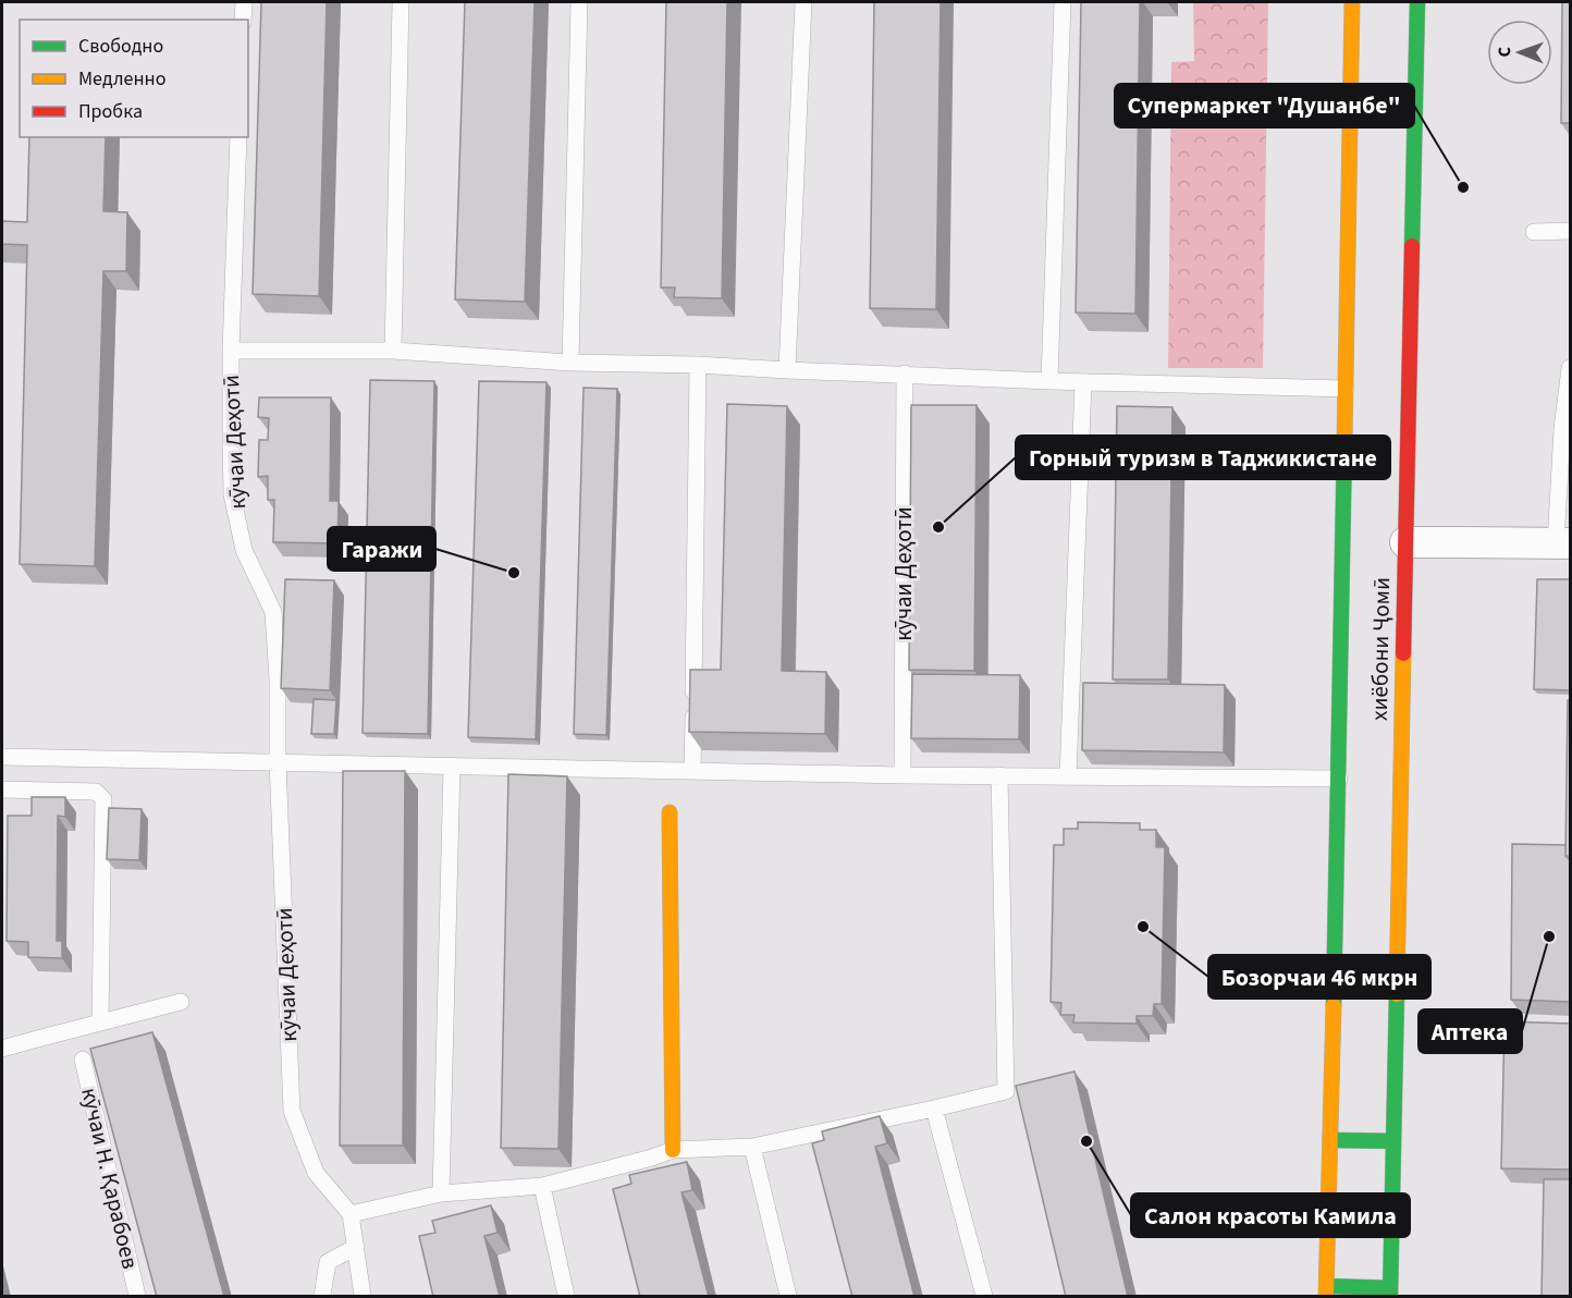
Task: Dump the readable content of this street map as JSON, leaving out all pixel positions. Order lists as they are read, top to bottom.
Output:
{
  "streets": {
    "main road": ["хиёбони Ҷомӣ"],
    "lane": ["кӯчаи Деҳотӣ", "кӯчаи Н. Қарабоев"]
  },
  "crossings": [
    ["кӯчаи Деҳотӣ", "хиёбони Ҷомӣ"]
  ],
  "places": [
    "Супермаркет \"Душанбе\"",
    "Горный туризм в Таджикистане",
    "Гаражи",
    "Бозорчаи 46 мкрн",
    "Аптека",
    "Салон красоты Камила"
  ],
  "legend": ["Свободно", "Медленно", "Пробка"],
  "north": "left"
}
